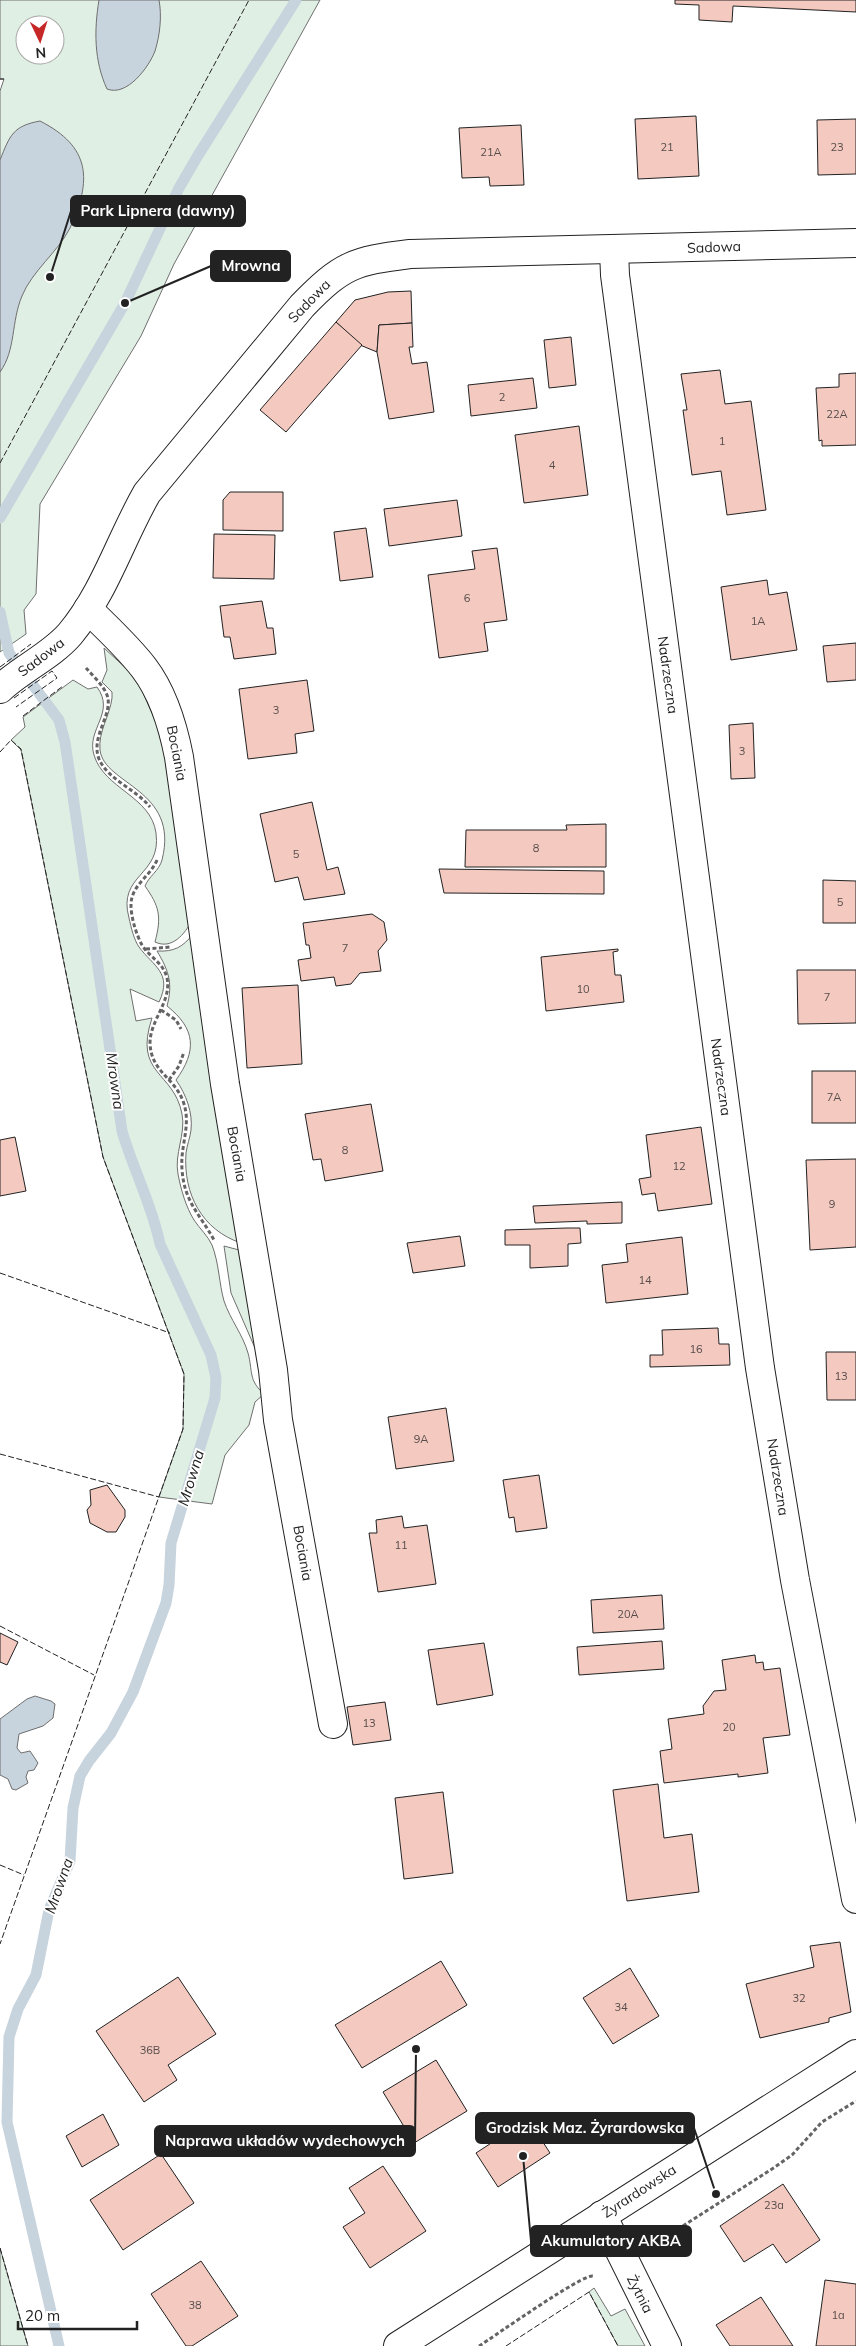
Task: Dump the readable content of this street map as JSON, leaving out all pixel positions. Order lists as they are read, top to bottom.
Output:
{
  "streets": {
    "street": [
      "Sadowa",
      "Nadrzeczna",
      "Bociania",
      "Żyrardowska",
      "Żytnia"
    ]
  },
  "crossings": [
    ["Sadowa", "Nadrzeczna"],
    ["Sadowa", "Bociania"],
    ["Żyrardowska", "Żytnia"]
  ],
  "water": ["Mrowna"],
  "places": [
    "Park Lipnera (dawny)",
    "Mrowna",
    "Naprawa układów wydechowych",
    "Akumulatory AKBA",
    "Grodzisk Maz. Żyrardowska"
  ],
  "house_numbers": [
    "21",
    "23",
    "21A",
    "2",
    "22A",
    "1",
    "4",
    "6",
    "1A",
    "3",
    "3",
    "8",
    "5",
    "5",
    "7",
    "10",
    "7",
    "7A",
    "8",
    "12",
    "9",
    "14",
    "16",
    "13",
    "9A",
    "11",
    "20A",
    "13",
    "20",
    "32",
    "34",
    "36B",
    "23a",
    "38",
    "1a"
  ],
  "scale_bar": "20 m",
  "north": "bottom"
}
